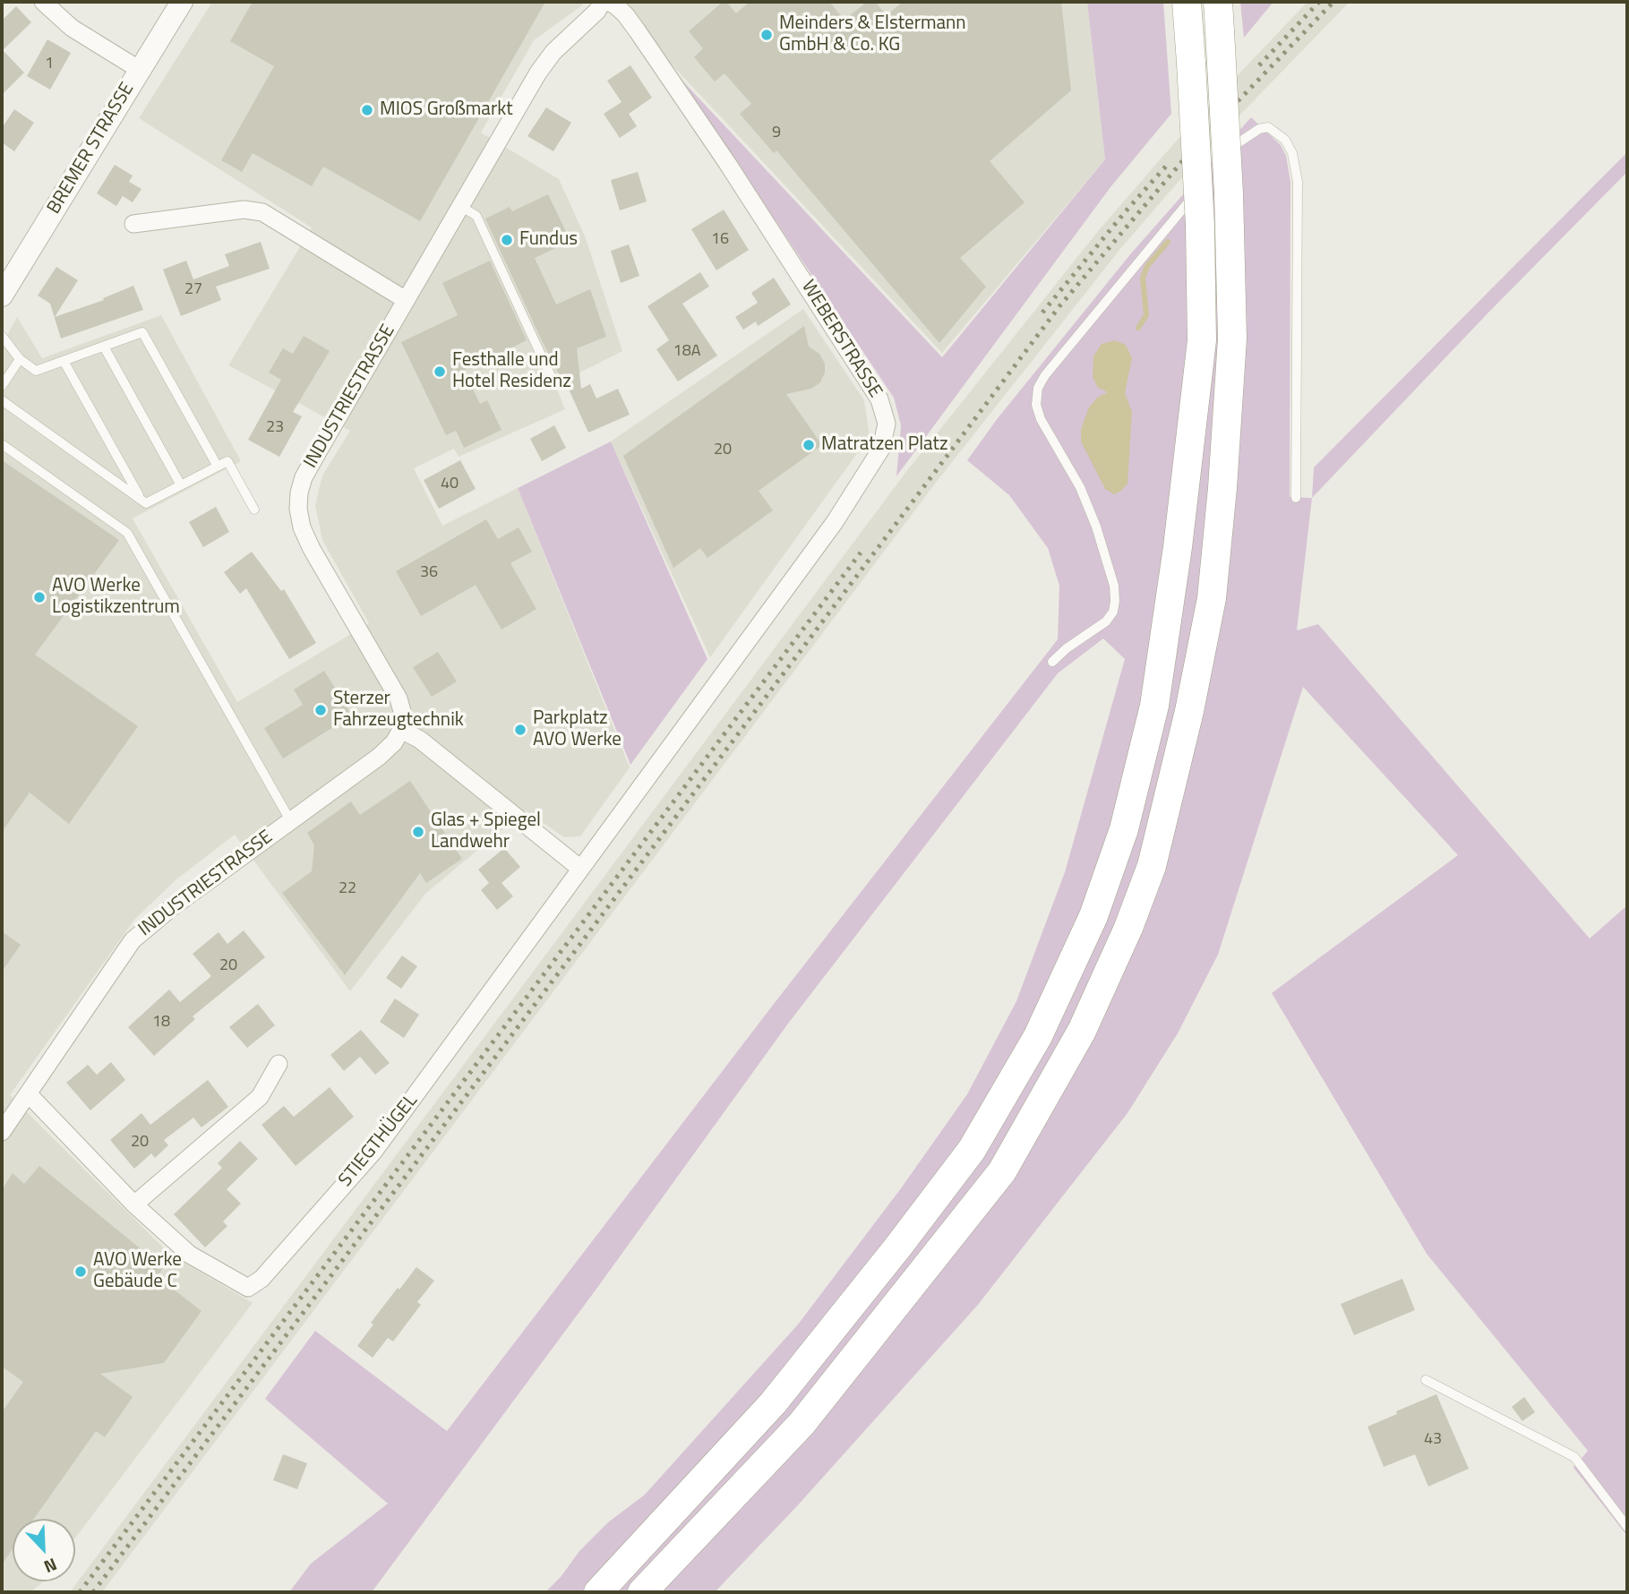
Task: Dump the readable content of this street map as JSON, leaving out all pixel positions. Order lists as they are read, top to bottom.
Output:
{
  "streets": {
    "street": [
      "BREMER STRASSE",
      "WEBERSTRASSE",
      "INDUSTRIESTRASSE",
      "STIEGTHÜGEL"
    ]
  },
  "crossings": [
    ["WEBERSTRASSE", "INDUSTRIESTRASSE"],
    ["WEBERSTRASSE", "STIEGTHÜGEL"],
    ["INDUSTRIESTRASSE", "STIEGTHÜGEL"]
  ],
  "places": [
    "Meinders & Elstermann GmbH & Co. KG",
    "MIOS Großmarkt",
    "Fundus",
    "Festhalle und Hotel Residenz",
    "Matratzen Platz",
    "AVO Werke Logistikzentrum",
    "Sterzer Fahrzeugtechnik",
    "Parkplatz AVO Werke",
    "Glas + Spiegel Landwehr",
    "AVO Werke Gebäude C"
  ],
  "house_numbers": [
    "1",
    "9",
    "16",
    "27",
    "18A",
    "23",
    "20",
    "40",
    "36",
    "22",
    "20",
    "18",
    "20",
    "43"
  ],
  "north": "bottom right"
}
